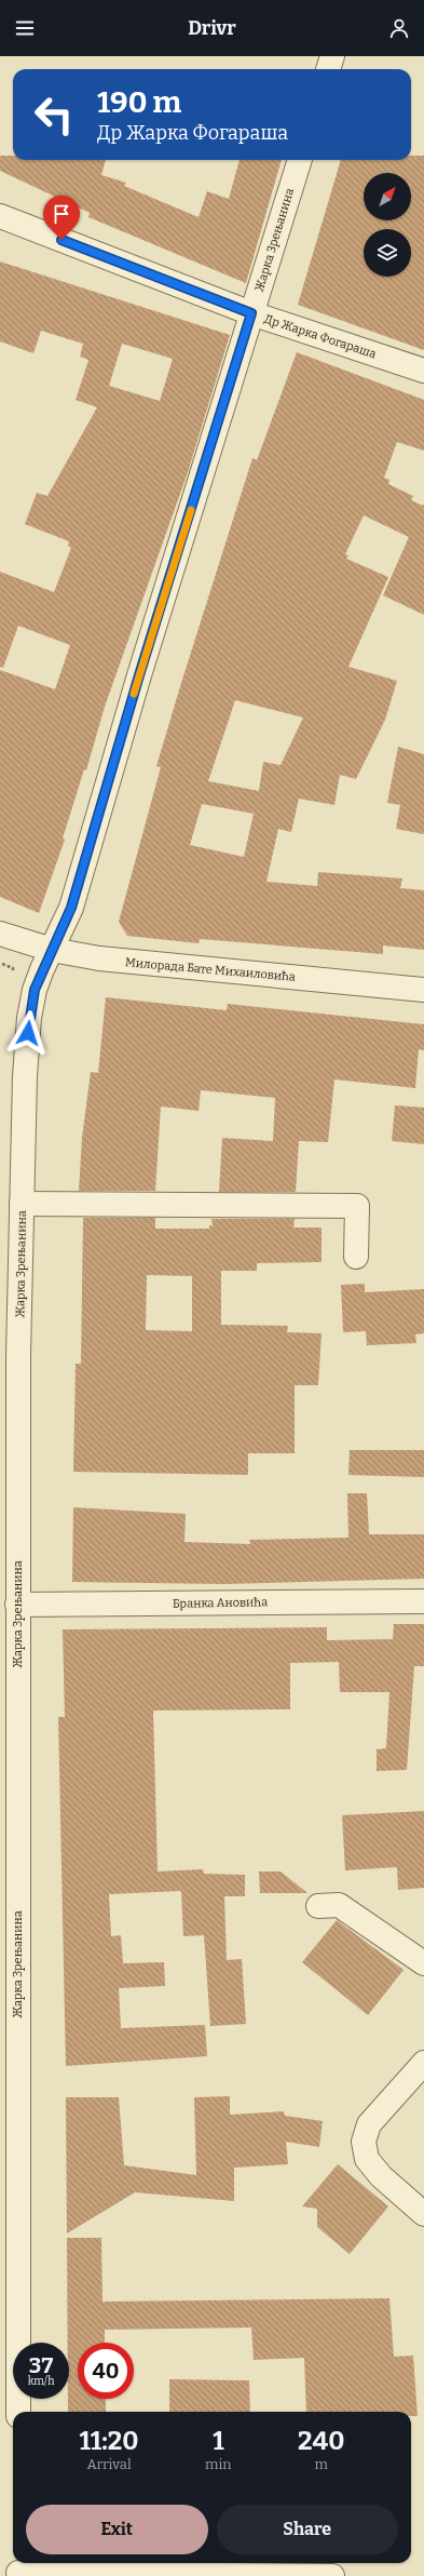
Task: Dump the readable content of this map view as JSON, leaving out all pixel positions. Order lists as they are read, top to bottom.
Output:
{
  "streets": {
    "street": [
      "Жарка Зрењанина",
      "Др Жарка Фогараша",
      "Милорада Бате Михаиловића",
      "Бранка Ановића"
    ]
  },
  "crossings": [
    ["Жарка Зрењанина", "Др Жарка Фогараша"],
    ["Жарка Зрењанина", "Милорада Бате Михаиловића"],
    ["Жарка Зрењанина", "Бранка Ановића"]
  ],
  "north": "top right",
  "page": {
    "header": "Drivr",
    "turn": ["190 m", "Др Жарка Фогараша"],
    "speed": "37 km/h",
    "limit": "40",
    "eta": [
      "11:20",
      "Arrival",
      "1",
      "min",
      "240",
      "m"
    ],
    "buttons": ["Exit", "Share"]
  }
}
